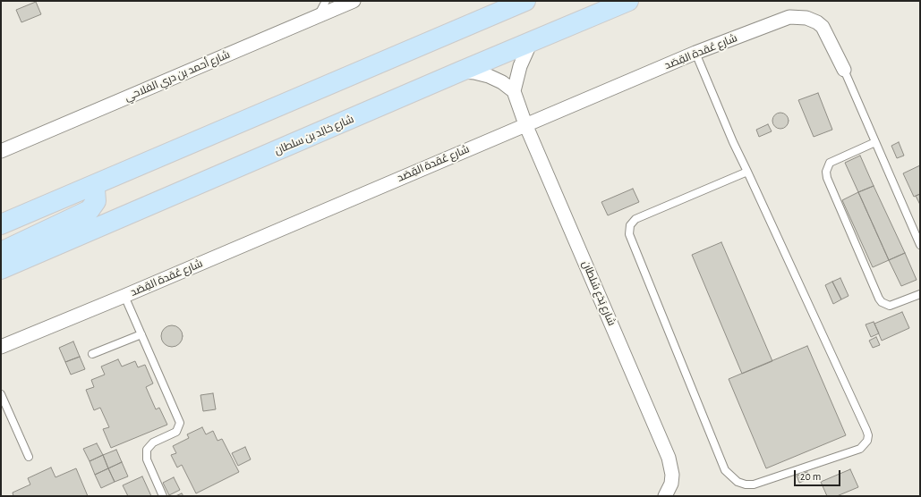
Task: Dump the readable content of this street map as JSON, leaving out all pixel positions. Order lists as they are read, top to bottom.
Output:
{
  "streets": {
    "main road": ["شارع خالِد بن سلطان"],
    "street": ["شارع عُقدة القِصَد", "شارع أحمد بن دري الفلاحي", "شارع بَدَع سُلطان"]
  },
  "crossings": [
    ["شارع عُقدة القِصَد", "شارع بَدَع سُلطان"]
  ],
  "scale_bar": "20 m"
}
